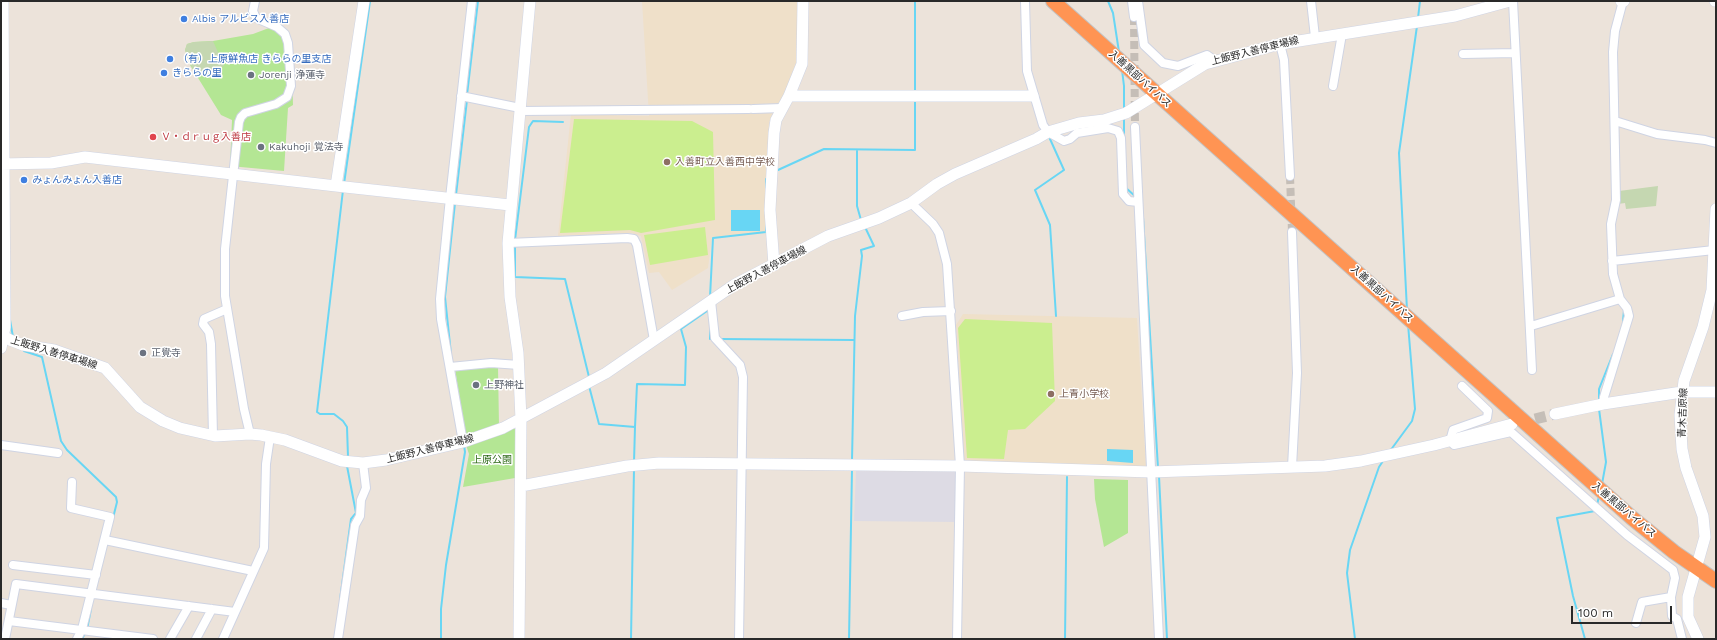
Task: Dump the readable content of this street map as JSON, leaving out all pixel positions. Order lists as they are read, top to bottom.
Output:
{
  "streets": {
    "highway": ["入善黒部バイパス"],
    "street": ["上飯野入善停車場線", "青木吉原線"]
  },
  "crossings": [
    ["上飯野入善停車場線", "入善黒部バイパス"],
    ["入善黒部バイパス", "青木吉原線"]
  ],
  "parks": ["上原公園"],
  "places": [
    "Albis アルビス入善店",
    "（有）上原鮮魚店 きららの里支店",
    "きららの里",
    "Jorenji 浄蓮寺",
    "Ｖ・ｄｒｕｇ入善店",
    "Kakuhoji 覚法寺",
    "入善町立入善西中学校",
    "みょんみょん入善店",
    "正覺寺",
    "上野神社",
    "上青小学校"
  ],
  "scale_bar": "100 m"
}
